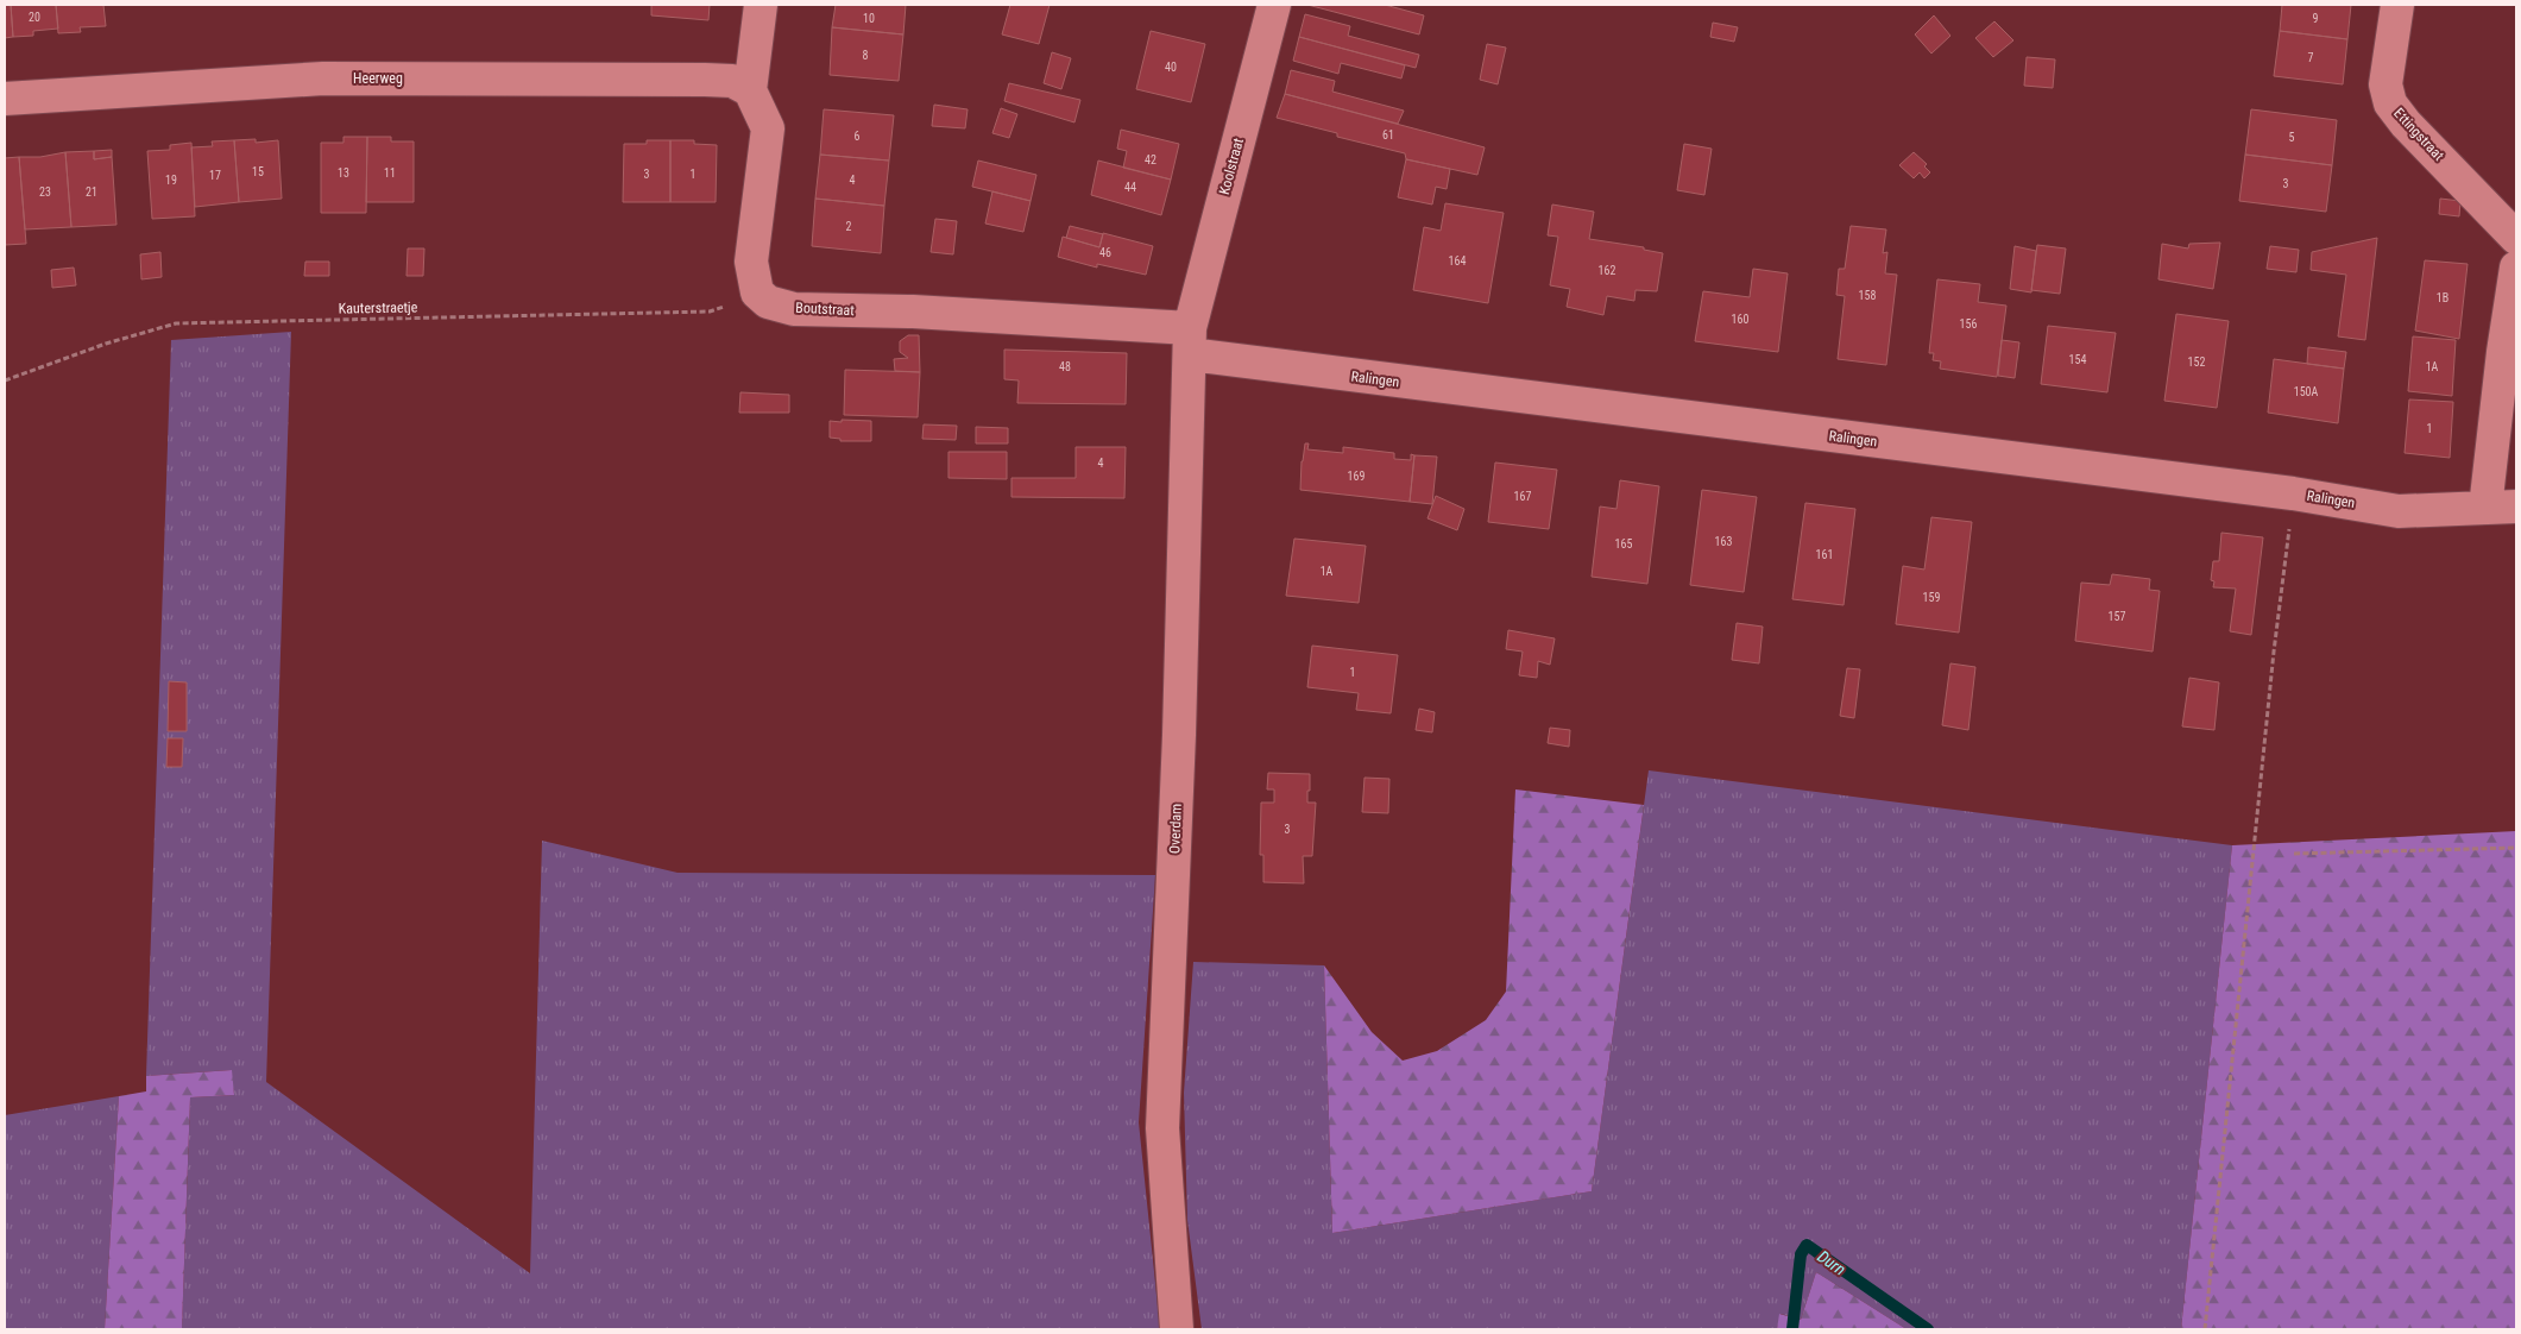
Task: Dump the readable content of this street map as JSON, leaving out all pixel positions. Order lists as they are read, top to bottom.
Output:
{
  "streets": {
    "street": [
      "Heerweg",
      "Ettingstraat",
      "Koolstraat",
      "Boutstraat",
      "Ralingen",
      "Overdam"
    ],
    "path": ["Kauterstraetje"]
  },
  "crossings": [
    ["Koolstraat", "Boutstraat"],
    ["Koolstraat", "Ralingen"],
    ["Koolstraat", "Overdam"],
    ["Kauterstraetje", "Boutstraat"],
    ["Boutstraat", "Ralingen"],
    ["Boutstraat", "Overdam"],
    ["Ralingen", "Overdam"]
  ],
  "water": ["Durn"],
  "house_numbers": [
    "20",
    "10",
    "9",
    "8",
    "7",
    "40",
    "61",
    "6",
    "5",
    "42",
    "15",
    "13",
    "11",
    "3",
    "1",
    "17",
    "19",
    "4",
    "3",
    "44",
    "23",
    "21",
    "2",
    "46",
    "164",
    "162",
    "158",
    "1B",
    "160",
    "156",
    "154",
    "152",
    "48",
    "1A",
    "150A",
    "1",
    "4",
    "169",
    "167",
    "163",
    "165",
    "161",
    "1A",
    "159",
    "157",
    "1",
    "3"
  ]
}
